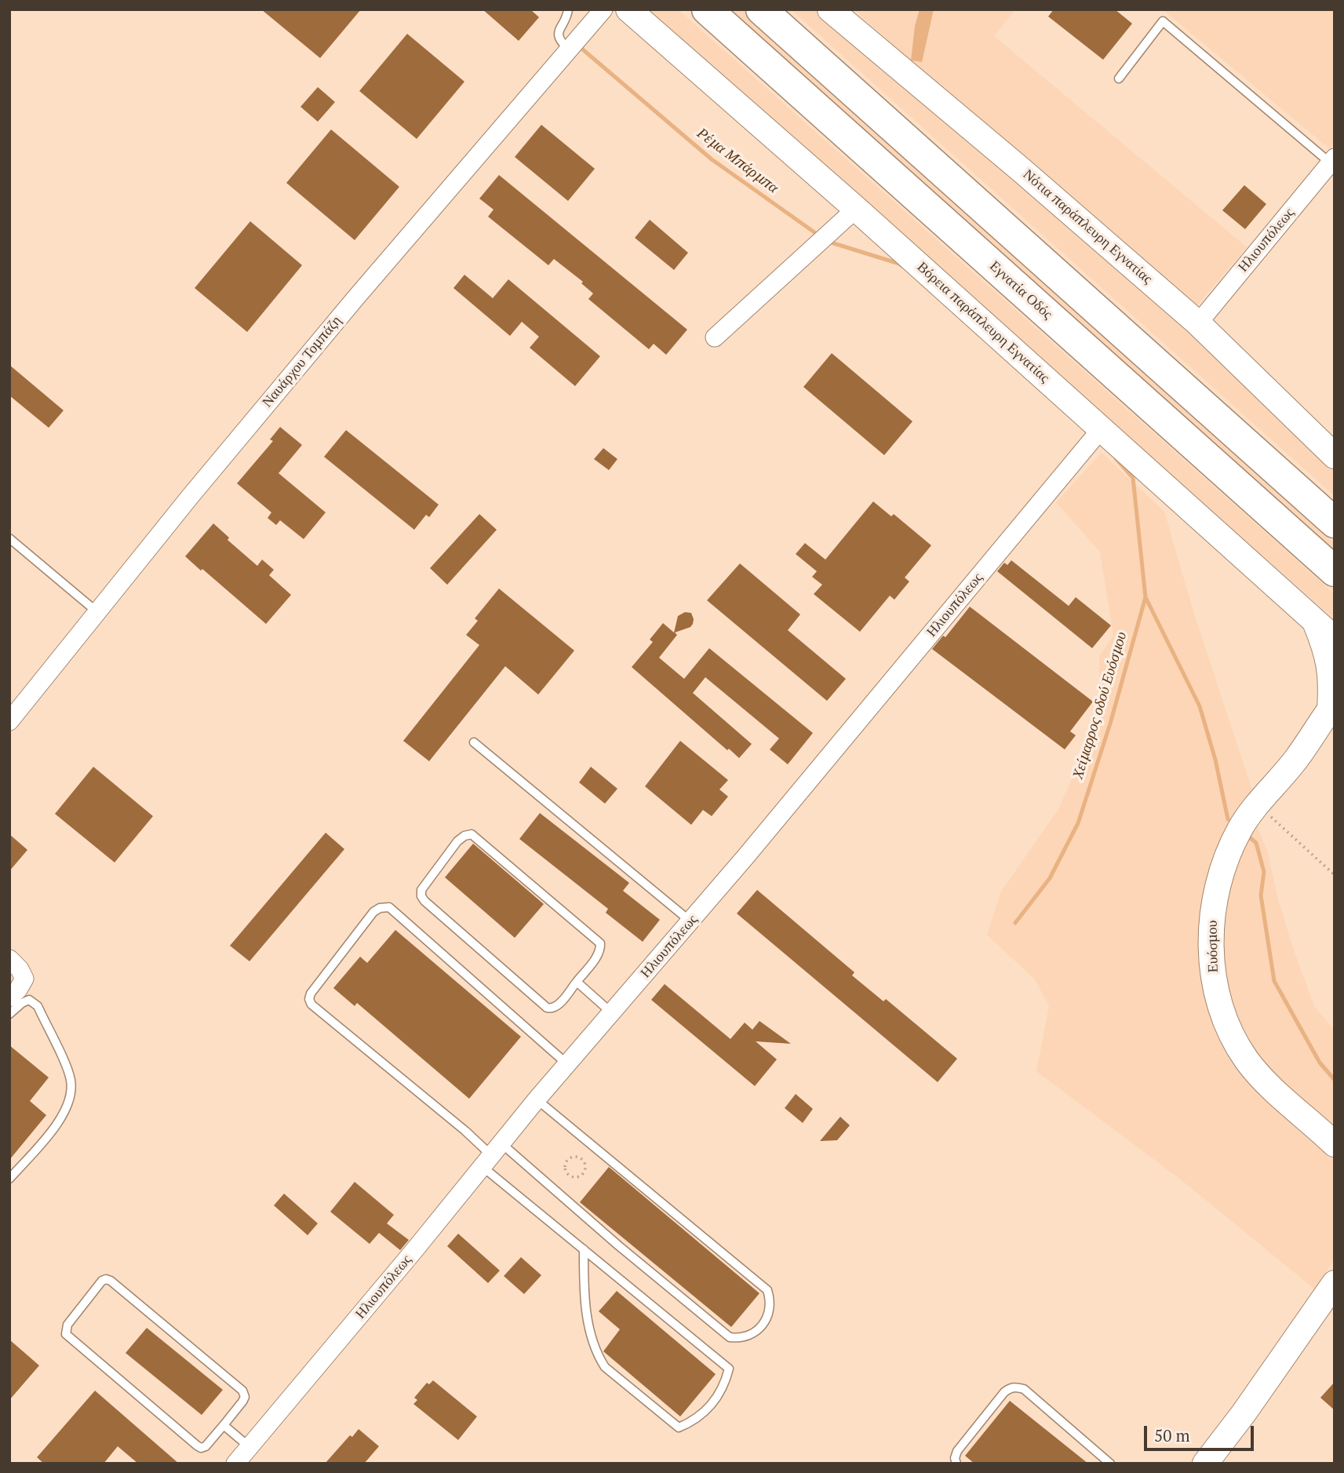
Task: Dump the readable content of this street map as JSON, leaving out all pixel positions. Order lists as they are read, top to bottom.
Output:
{
  "streets": {
    "highway": ["Εγνατία Οδός"],
    "street": [
      "Νότια παράπλευρη Εγνατίας",
      "Ηλιουπόλεως",
      "Βόρεια παράπλευρη Εγνατίας",
      "Ναυάρχου Τομπάζη",
      "Ευόσμου"
    ]
  },
  "crossings": [
    ["Νότια παράπλευρη Εγνατίας", "Ηλιουπόλεως"],
    ["Ηλιουπόλεως", "Βόρεια παράπλευρη Εγνατίας"]
  ],
  "water": ["Ρέμα Μπάρμπα", "Χείμαρρος οδού Ευόσμου"],
  "scale_bar": "50 m"
}
